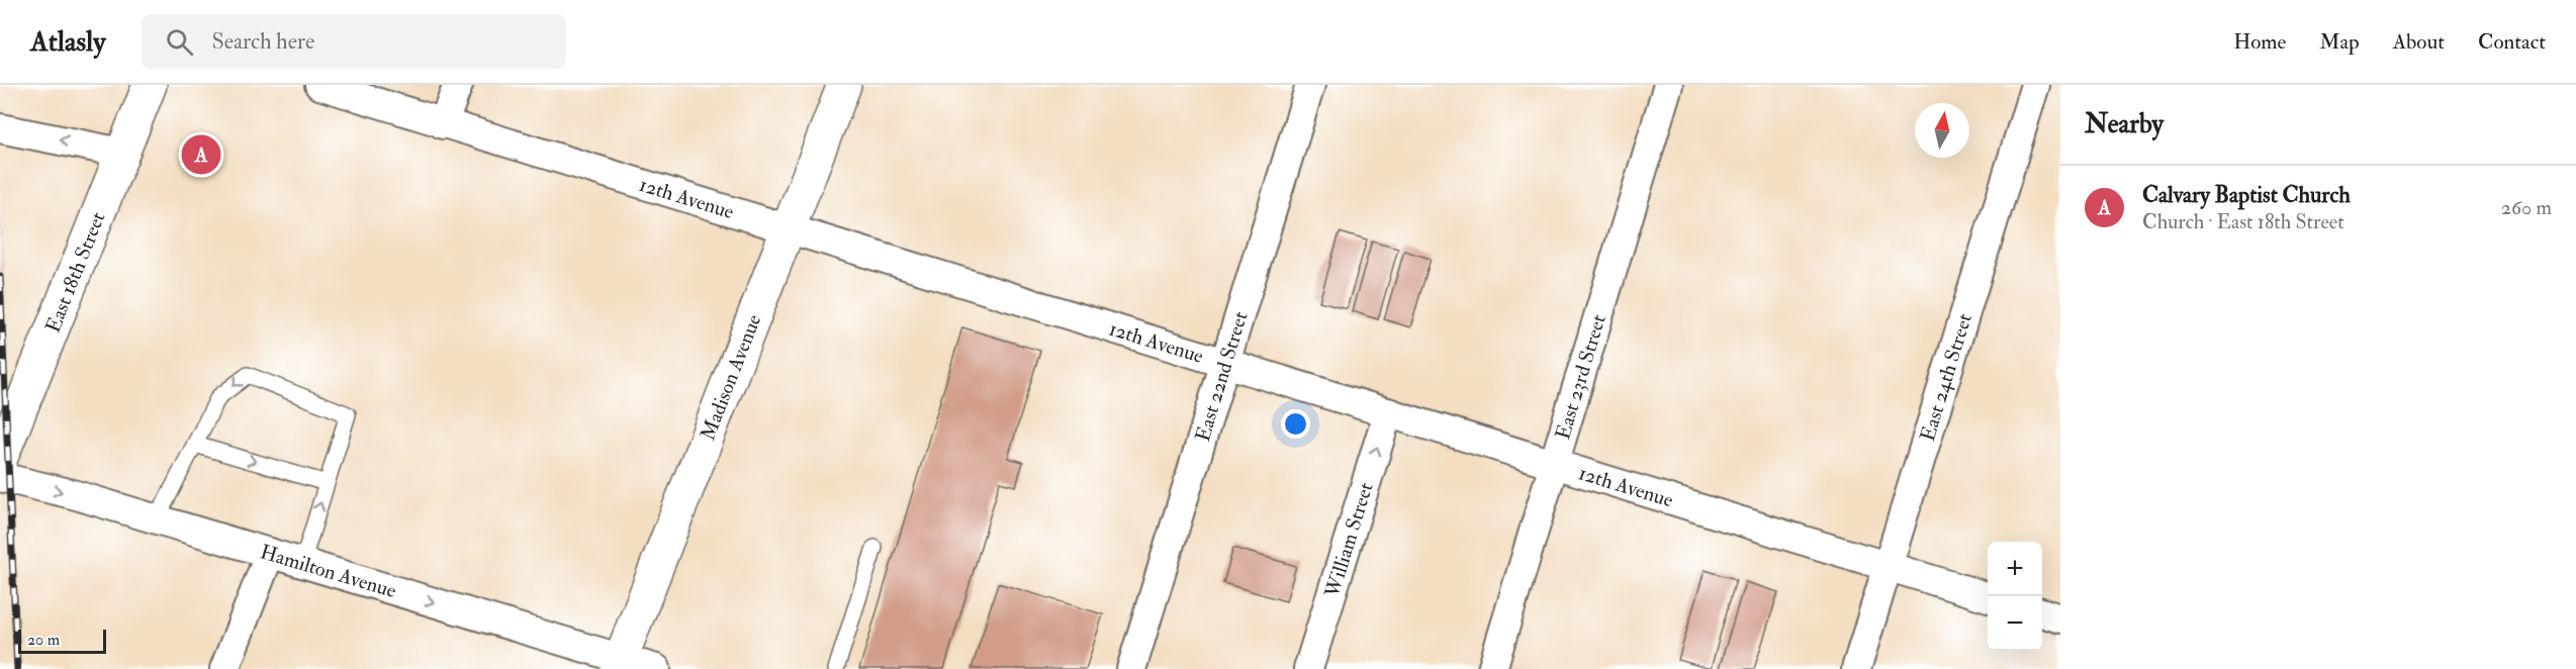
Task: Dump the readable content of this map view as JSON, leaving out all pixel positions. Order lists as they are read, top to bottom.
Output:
{
  "streets": {
    "main road": ["East 18th Street", "Madison Avenue"],
    "street": [
      "12th Avenue",
      "East 22nd Street",
      "East 23rd Street",
      "East 24th Street",
      "William Street",
      "Hamilton Avenue"
    ]
  },
  "crossings": [
    ["12th Avenue", "Madison Avenue"],
    ["12th Avenue", "East 22nd Street"],
    ["12th Avenue", "East 23rd Street"],
    ["12th Avenue", "East 24th Street"],
    ["12th Avenue", "William Street"],
    ["Madison Avenue", "Hamilton Avenue"]
  ],
  "one_way": ["William Street", "Hamilton Avenue"],
  "scale_bar": "20 m",
  "north": "top",
  "page": {
    "header": "Atlasly",
    "search": "Search here",
    "nav": [
      "Home",
      "Map",
      "About",
      "Contact"
    ],
    "heading": "Nearby",
    "pins": "A",
    "list": [
      {
        "mark": "A",
        "name": "Calvary Baptist Church",
        "note": "Church · East 18th Street",
        "value": "260 m"
      }
    ],
    "map_buttons": ["+", "−"],
    "scale": "20 m"
  }
}
